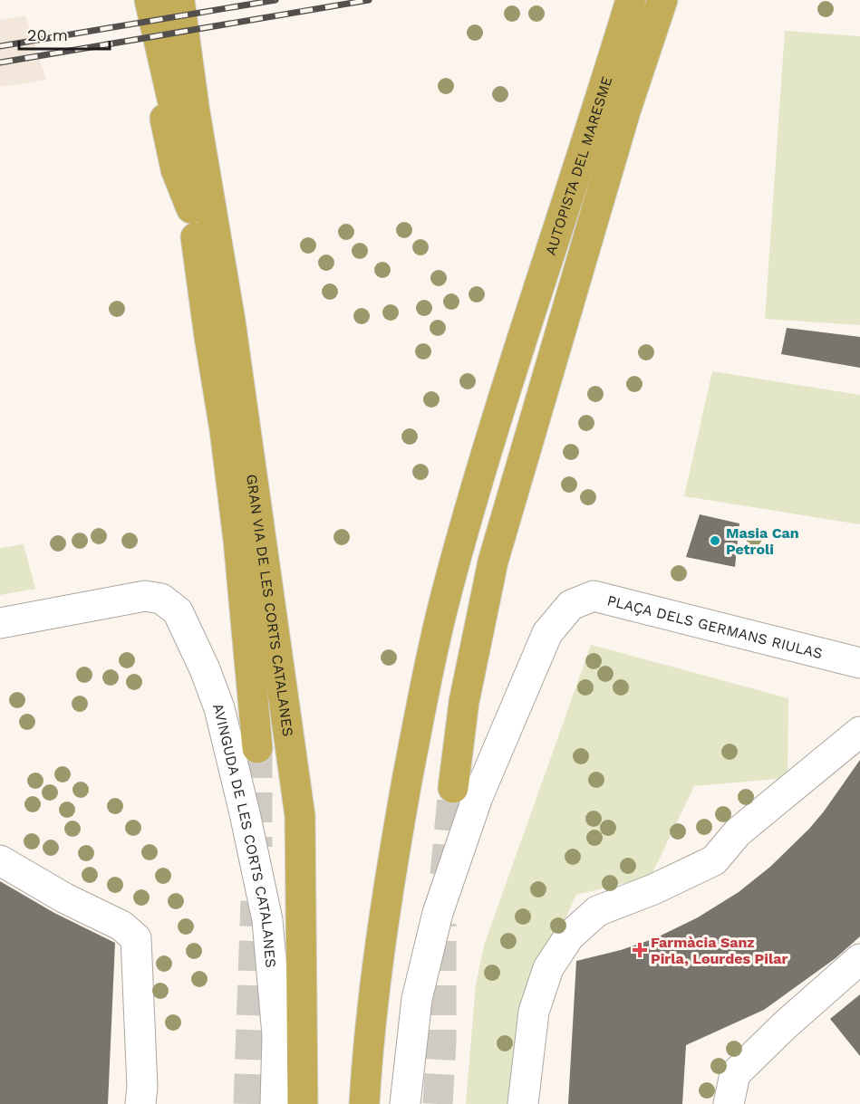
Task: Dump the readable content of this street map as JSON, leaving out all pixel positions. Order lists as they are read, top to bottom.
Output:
{
  "streets": {
    "highway": ["AUTOPISTA DEL MARESME", "GRAN VIA DE LES CORTS CATALANES"],
    "street": ["PLAÇA DELS GERMANS RIULAS", "AVINGUDA DE LES CORTS CATALANES"]
  },
  "places": {
    "other": ["Masia Can Petroli"],
    "health": ["Farmàcia Sanz Pirla, Lourdes Pilar"]
  },
  "scale_bar": "20 m"
}
